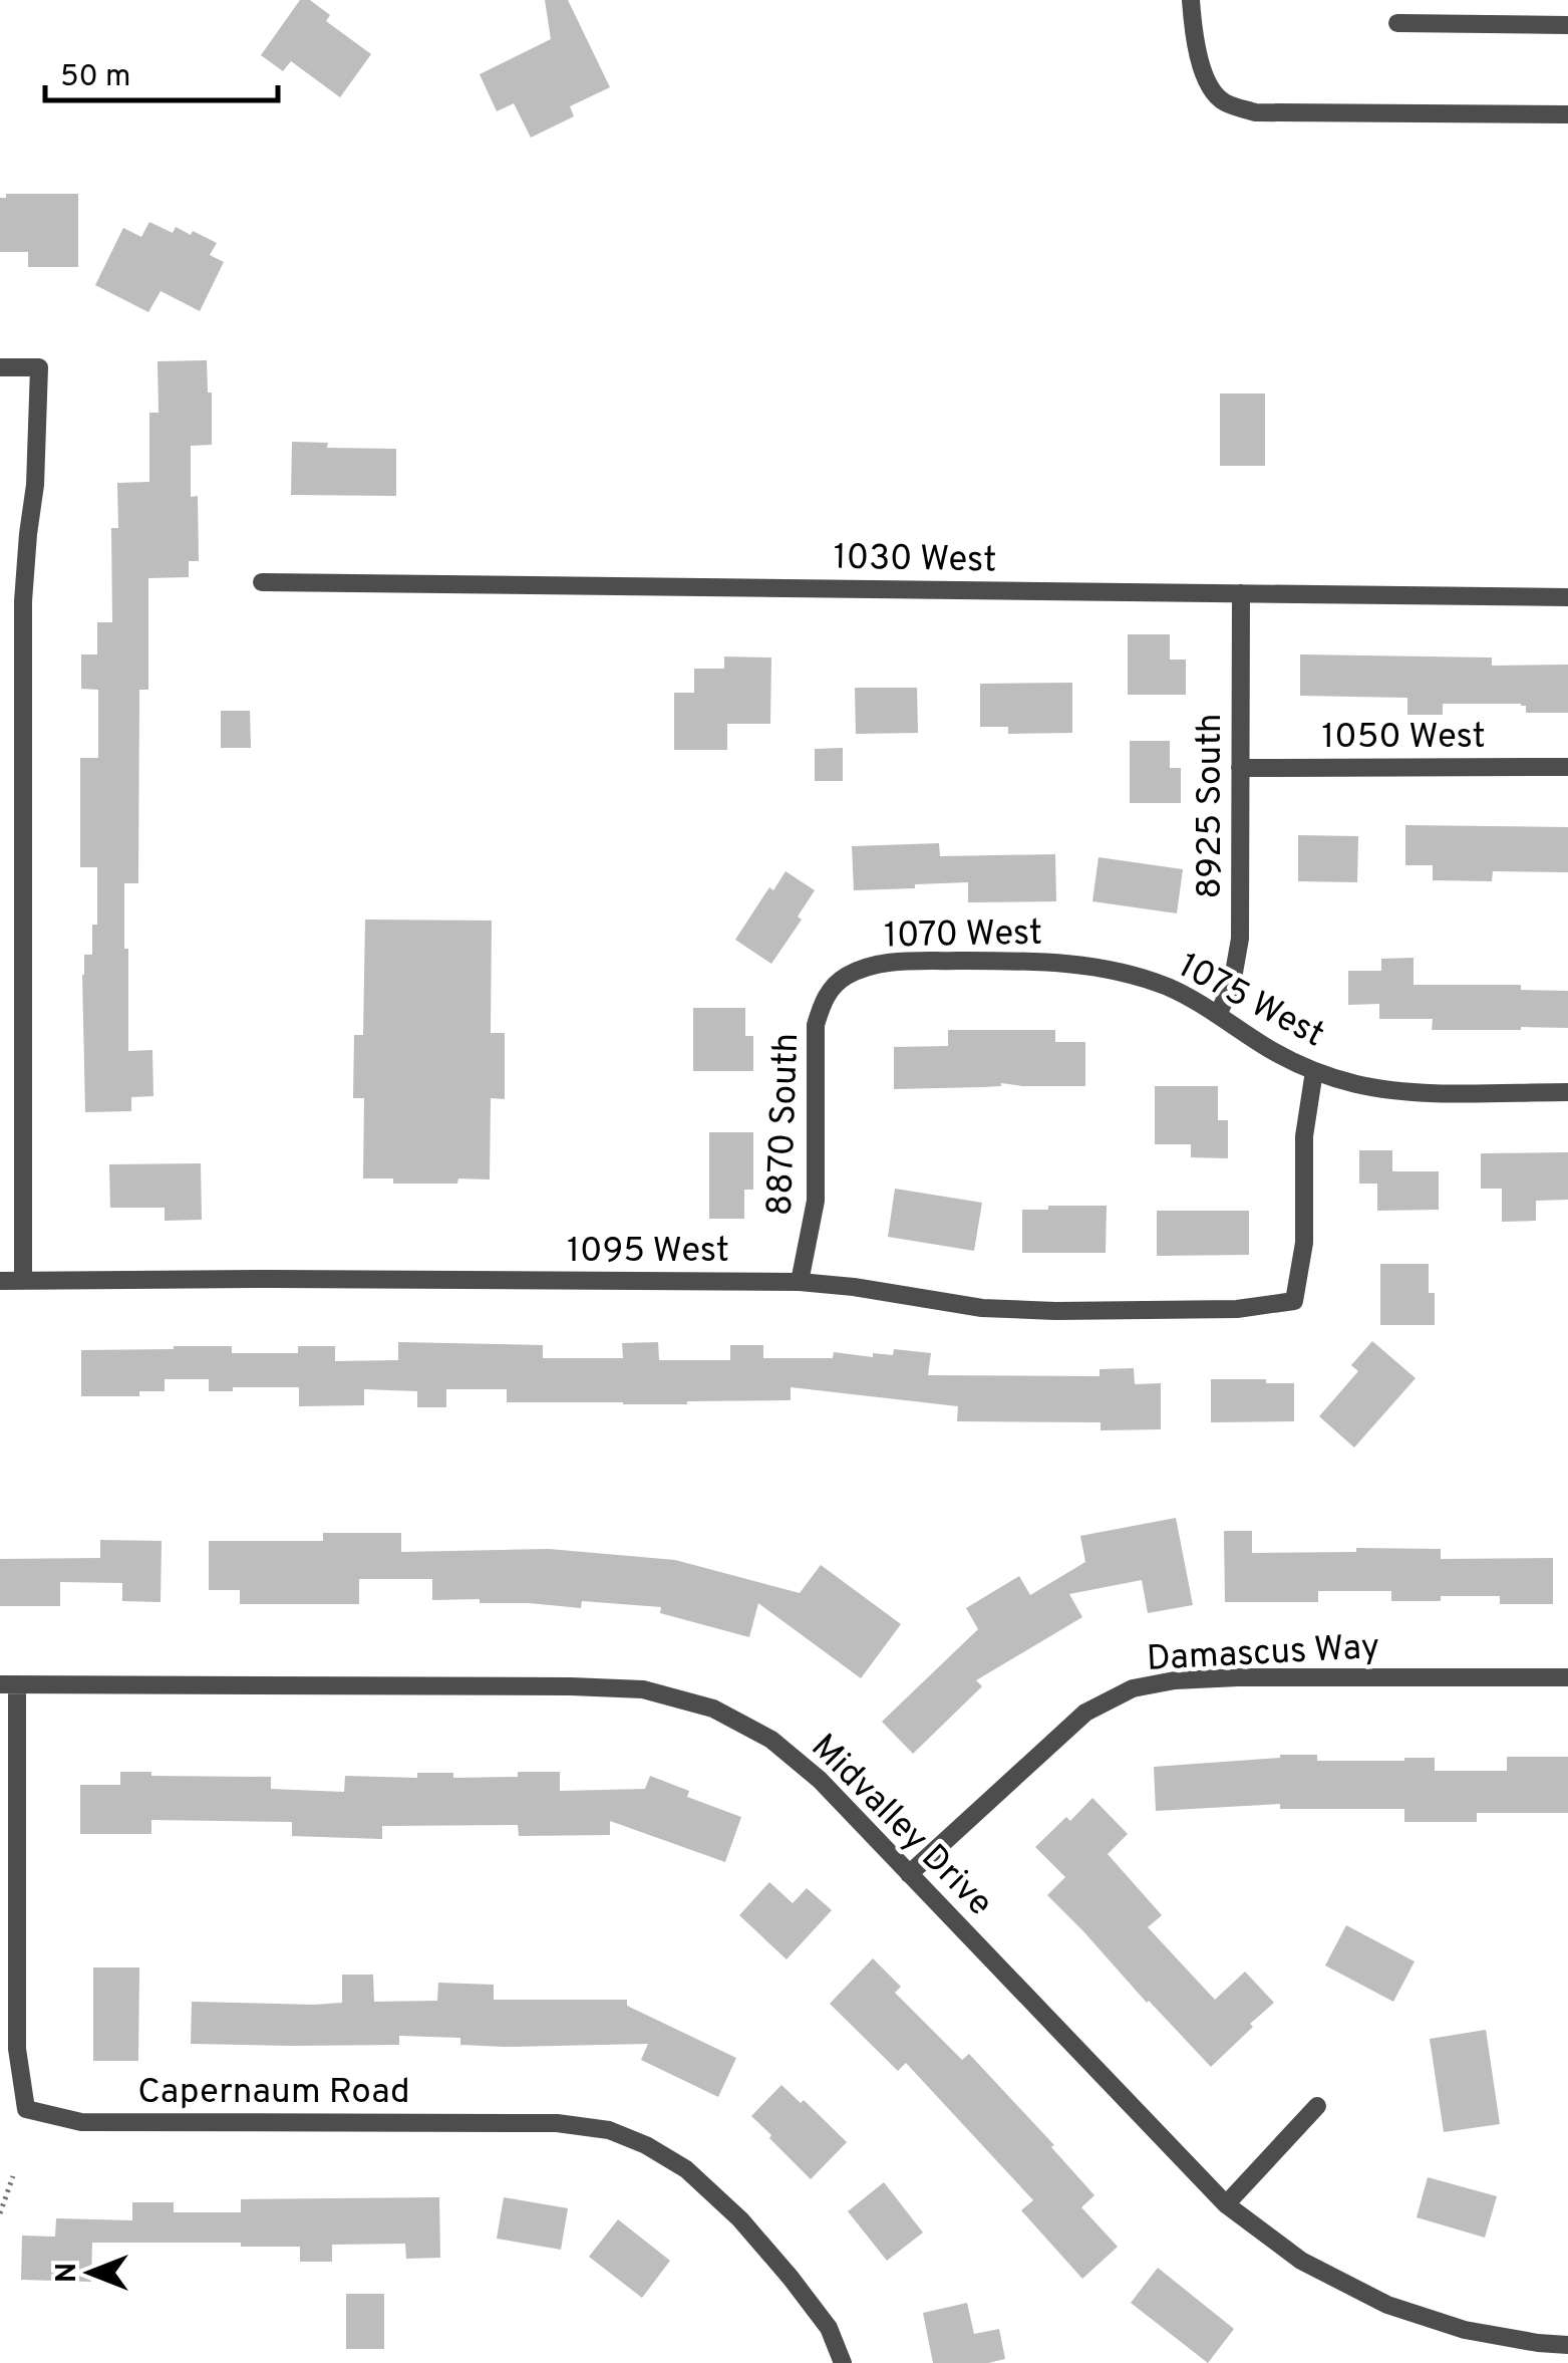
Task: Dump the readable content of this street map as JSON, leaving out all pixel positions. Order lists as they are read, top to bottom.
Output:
{
  "streets": {
    "street": [
      "1030 West",
      "1050 West",
      "8925 South",
      "1070 West",
      "1075 West",
      "8870 South",
      "1095 West",
      "Damascus Way",
      "Midvalley Drive",
      "Capernaum Road"
    ]
  },
  "crossings": [
    ["1030 West", "8925 South"],
    ["1050 West", "8925 South"],
    ["8925 South", "1075 West"],
    ["1070 West", "1075 West"],
    ["1070 West", "8870 South"],
    ["1075 West", "1095 West"],
    ["8870 South", "1095 West"],
    ["Damascus Way", "Midvalley Drive"],
    ["Midvalley Drive", "Capernaum Road"]
  ],
  "scale_bar": "50 m",
  "north": "left"
}
